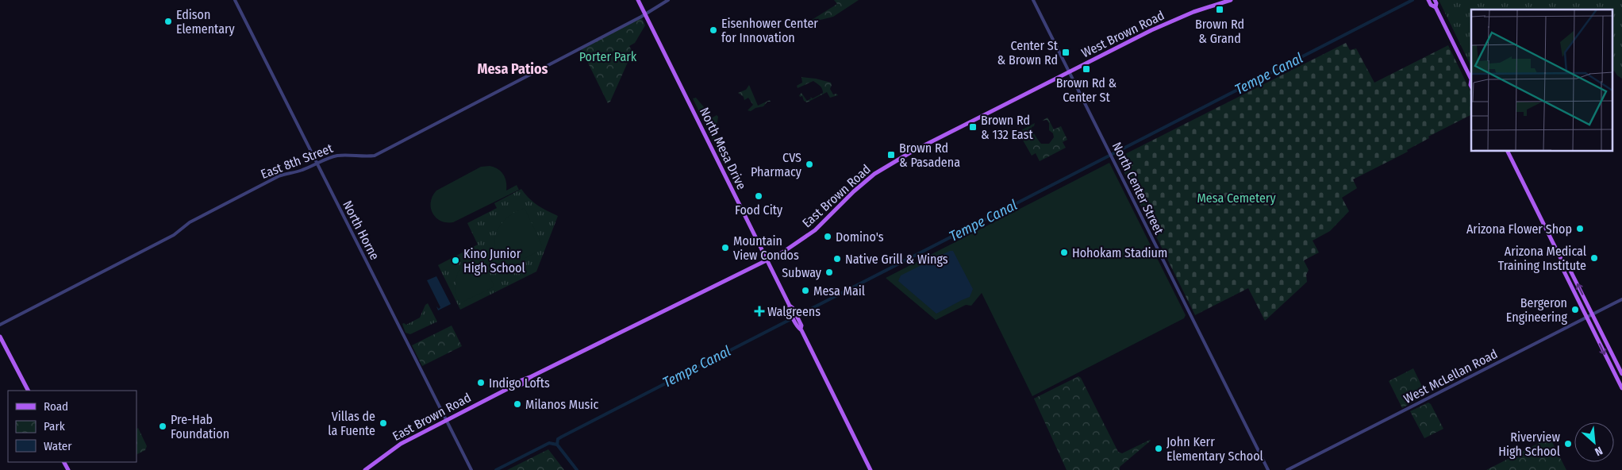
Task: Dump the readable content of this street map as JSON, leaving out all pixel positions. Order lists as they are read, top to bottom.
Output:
{
  "streets": {
    "main road": ["West Brown Road", "North Mesa Drive", "East Brown Road"],
    "street": [
      "East 8th Street",
      "North Center Street",
      "North Horne",
      "West McLellan Road"
    ]
  },
  "crossings": [
    ["West Brown Road", "North Center Street"],
    ["West Brown Road", "East Brown Road"],
    ["North Mesa Drive", "East 8th Street"],
    ["North Mesa Drive", "East Brown Road"],
    ["East 8th Street", "North Horne"],
    ["North Center Street", "East Brown Road"],
    ["East Brown Road", "North Horne"]
  ],
  "districts": ["Mesa Patios"],
  "water": ["Tempe Canal"],
  "parks": ["Porter Park", "Mesa Cemetery"],
  "places": {
    "transit": [
      "Brown Rd & Grand",
      "Center St & Brown Rd",
      "Brown Rd & Center St",
      "Brown Rd & 132 East",
      "Brown Rd & Pasadena"
    ],
    "other": [
      "Edison Elementary",
      "Eisenhower Center for Innovation",
      "CVS Pharmacy",
      "Food City",
      "Arizona Flower Shop",
      "Domino's",
      "Mountain View Condos",
      "Hohokam Stadium",
      "Arizona Medical Training Institute",
      "Native Grill & Wings",
      "Kino Junior High School",
      "Subway",
      "Mesa Mail",
      "Bergeron Engineering",
      "Indigo Lofts",
      "Milanos Music",
      "Villas de la Fuente",
      "Pre-Hab Foundation",
      "Riverview High School",
      "John Kerr Elementary School"
    ],
    "health": ["Walgreens"]
  },
  "legend": ["Road", "Park", "Water"],
  "north": "bottom right"
}
